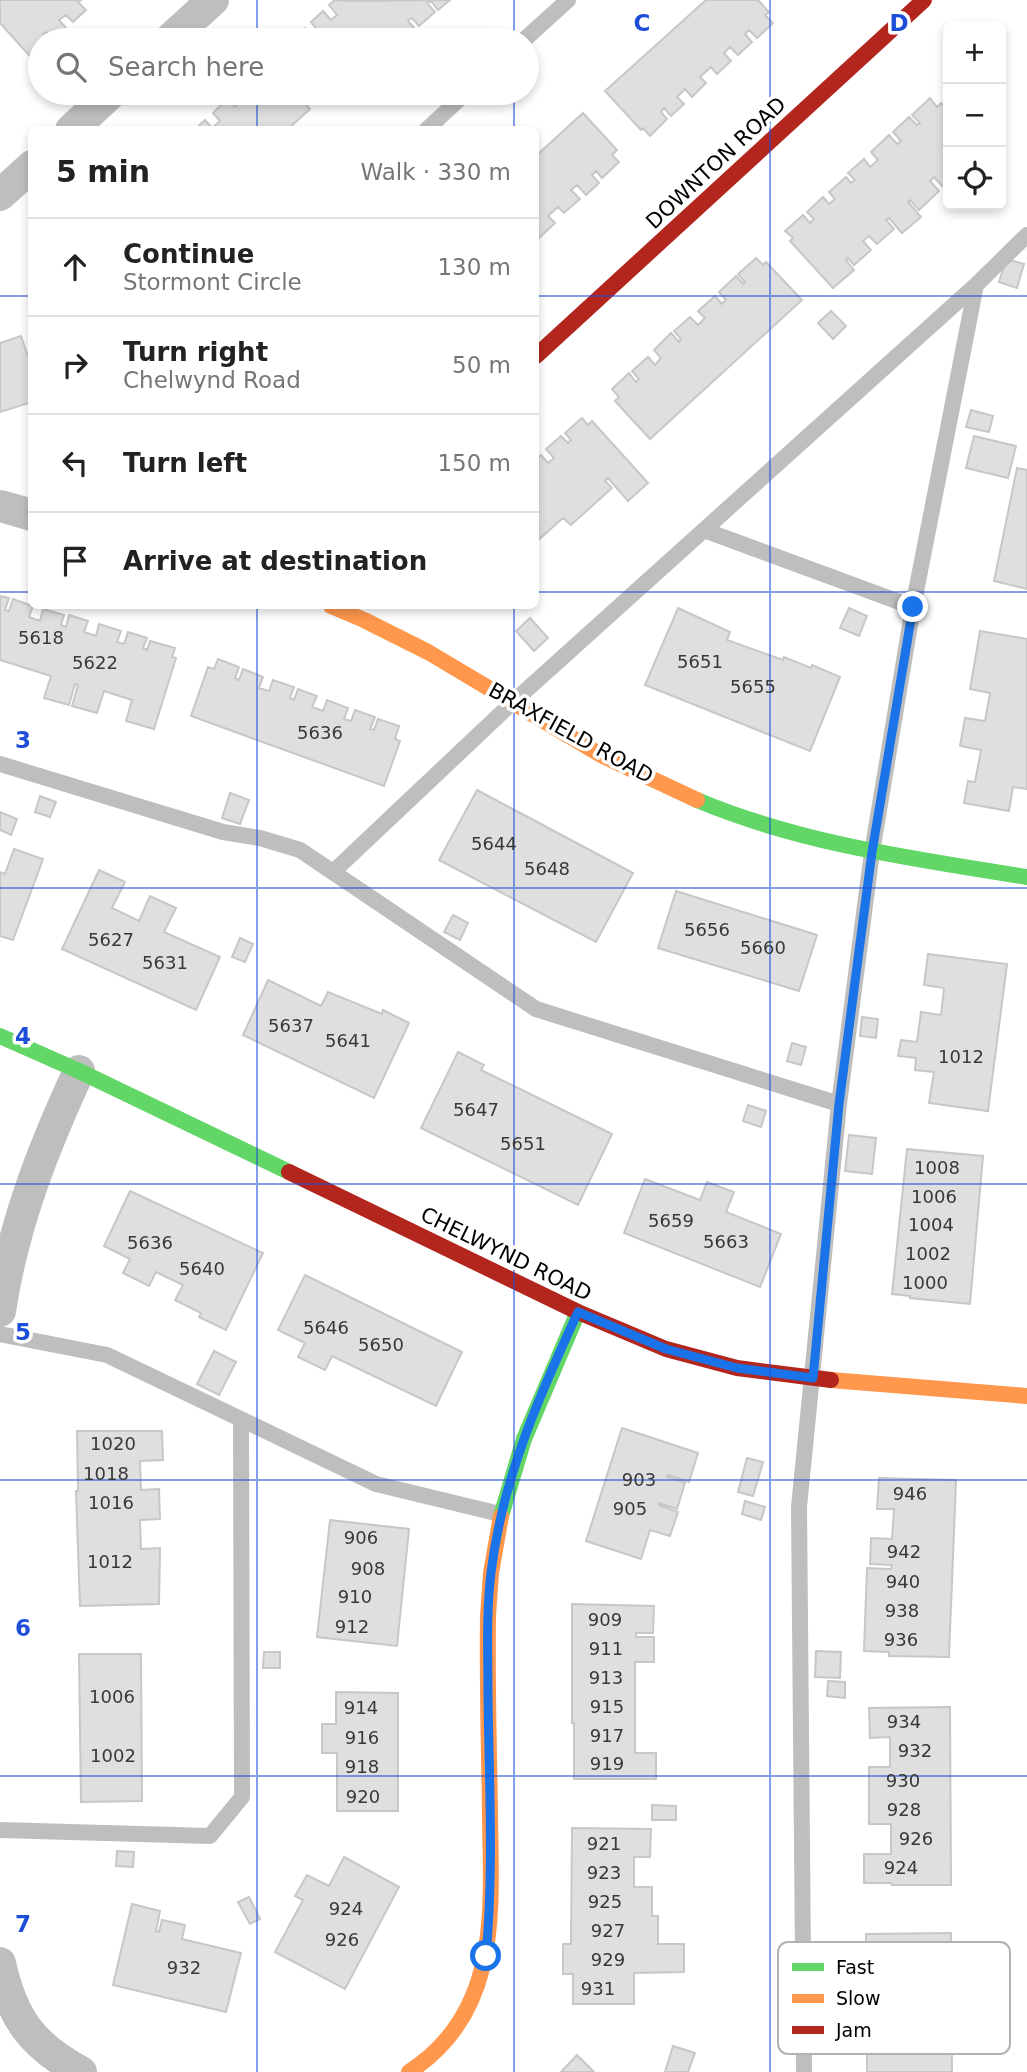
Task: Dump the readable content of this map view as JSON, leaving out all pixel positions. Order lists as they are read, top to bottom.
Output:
{
  "streets": {
    "street": ["DOWNTON ROAD", "BRAXFIELD ROAD", "CHELWYND ROAD"]
  },
  "house_numbers": [
    "5618",
    "5651",
    "5622",
    "5655",
    "5636",
    "5644",
    "5648",
    "5656",
    "5627",
    "5660",
    "5631",
    "5637",
    "5641",
    "1012",
    "5647",
    "5651",
    "1008",
    "1006",
    "5659",
    "1004",
    "5663",
    "5636",
    "1002",
    "5640",
    "1000",
    "5646",
    "5650",
    "1020",
    "1018",
    "903",
    "946",
    "1016",
    "905",
    "906",
    "942",
    "1012",
    "908",
    "940",
    "910",
    "938",
    "909",
    "912",
    "936",
    "911",
    "913",
    "1006",
    "915",
    "914",
    "934",
    "917",
    "916",
    "932",
    "1002",
    "919",
    "918",
    "930",
    "920",
    "928",
    "926",
    "921",
    "924",
    "923",
    "925",
    "924",
    "927",
    "926",
    "929",
    "932",
    "931"
  ],
  "legend": ["Fast", "Slow", "Jam"],
  "page": {
    "map_buttons": ["+", "−"],
    "search": "Search here",
    "heading": ["5 min", "Walk · 330 m"],
    "list": [
      ["Continue", "Stormont Circle", "130 m"],
      ["Turn right", "Chelwynd Road", "50 m"],
      ["Turn left", "150 m"],
      "Arrive at destination"
    ]
  },
  "grid": {
    "columns": ["C", "D"],
    "rows": [
      "3",
      "4",
      "5",
      "6",
      "7"
    ]
  }
}
